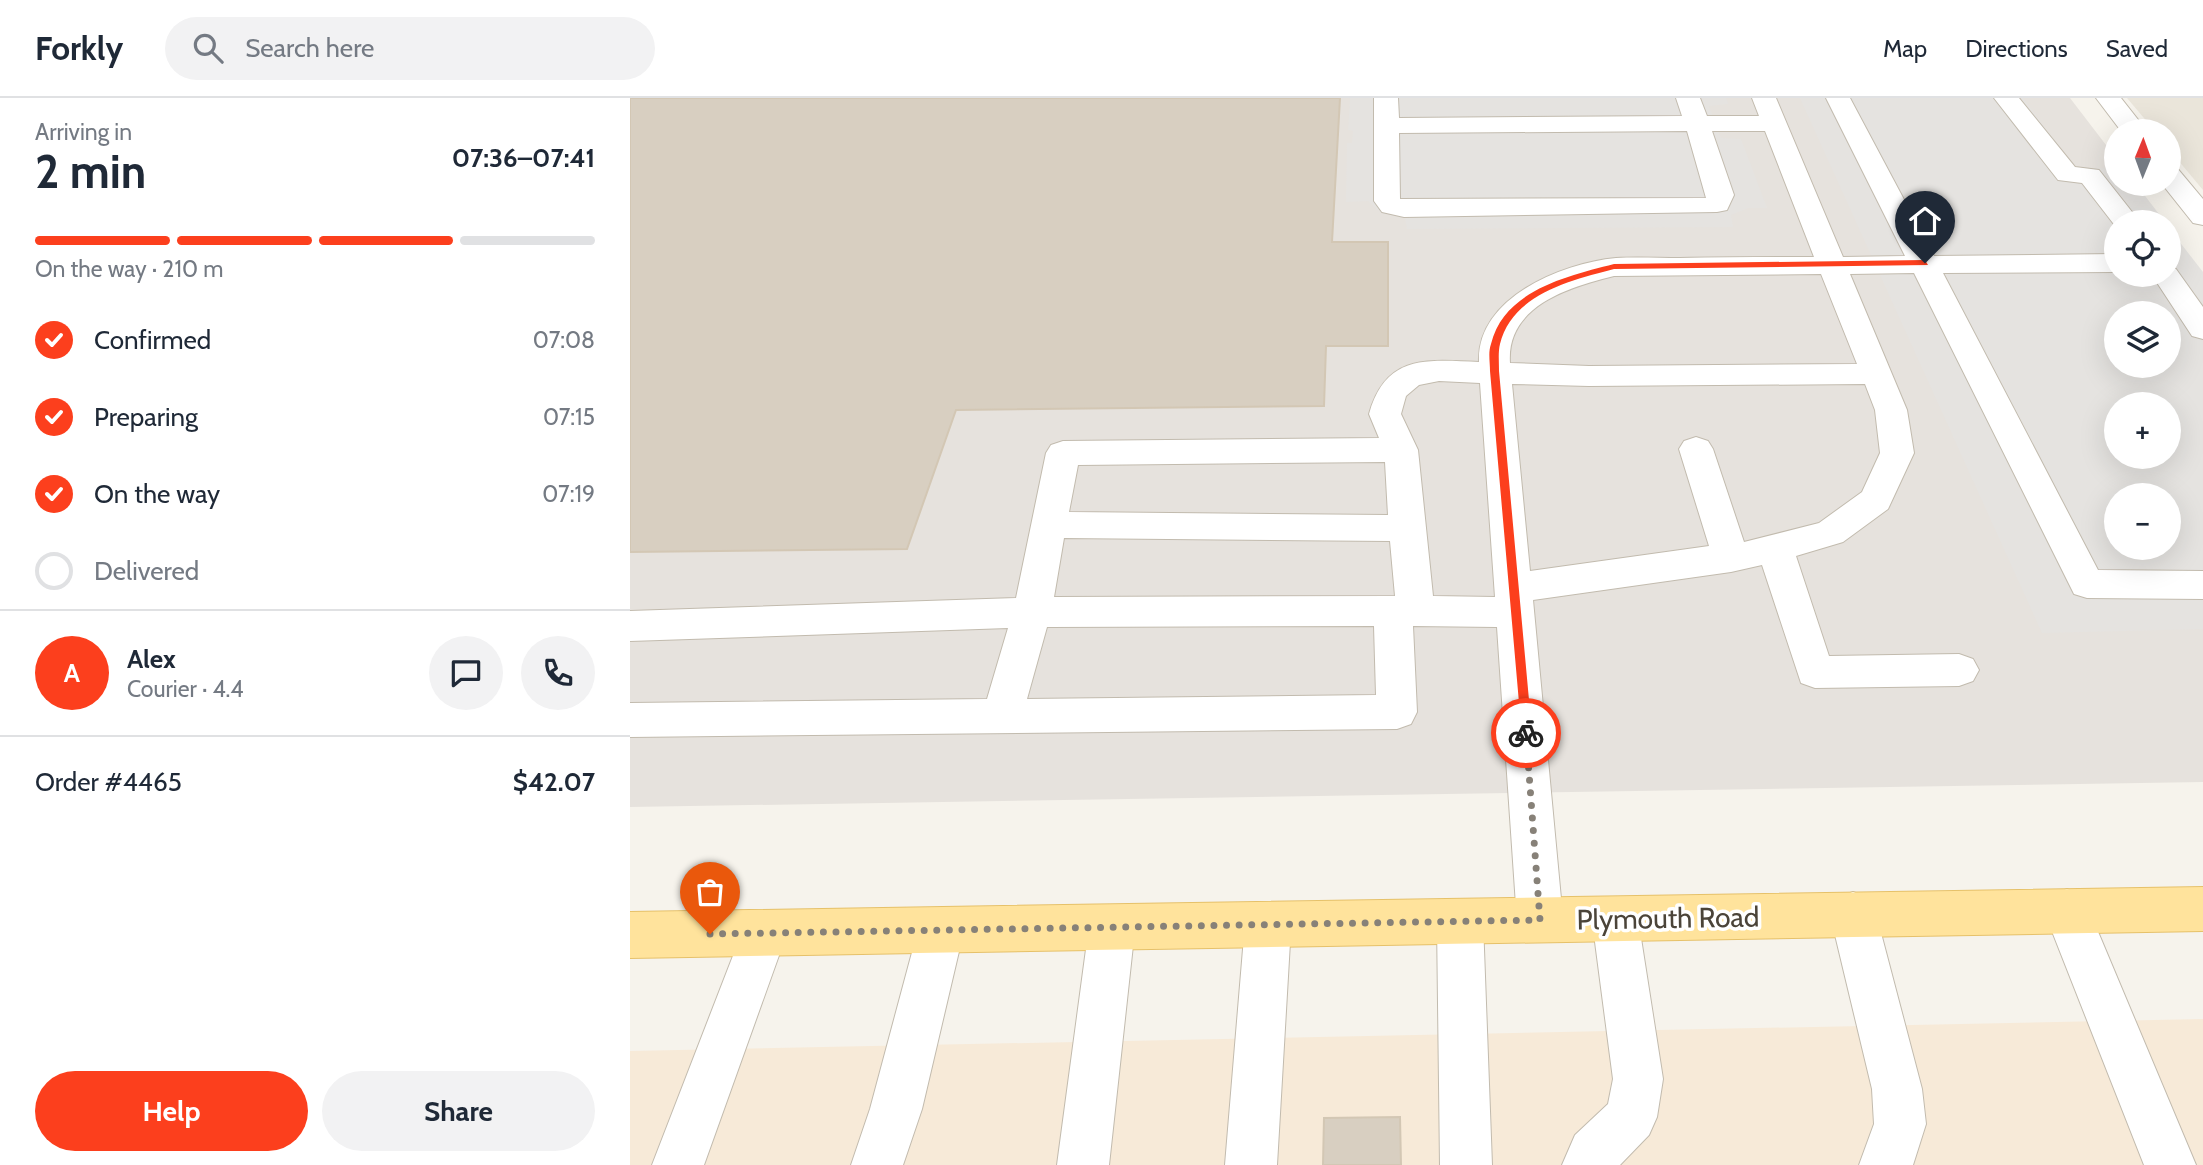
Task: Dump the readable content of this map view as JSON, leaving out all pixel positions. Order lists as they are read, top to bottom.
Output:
{
  "streets": {
    "main road": ["Plymouth Road"]
  },
  "north": "top",
  "page": {
    "header": "Forkly",
    "search": "Search here",
    "nav": ["Map", "Directions", "Saved"],
    "heading": ["2 min", "Arriving in", "07:36–07:41"],
    "panel": [
      "Alex",
      "Courier · 4.4",
      "Order #4465",
      "$42.07"
    ],
    "map_buttons": ["+", "−"],
    "bar": "On the way · 210 m",
    "list": [
      ["Confirmed", "07:08"],
      ["Preparing", "07:15"],
      ["On the way", "07:19"],
      "Delivered"
    ],
    "round": "A",
    "buttons": ["Help", "Share"]
  }
}
